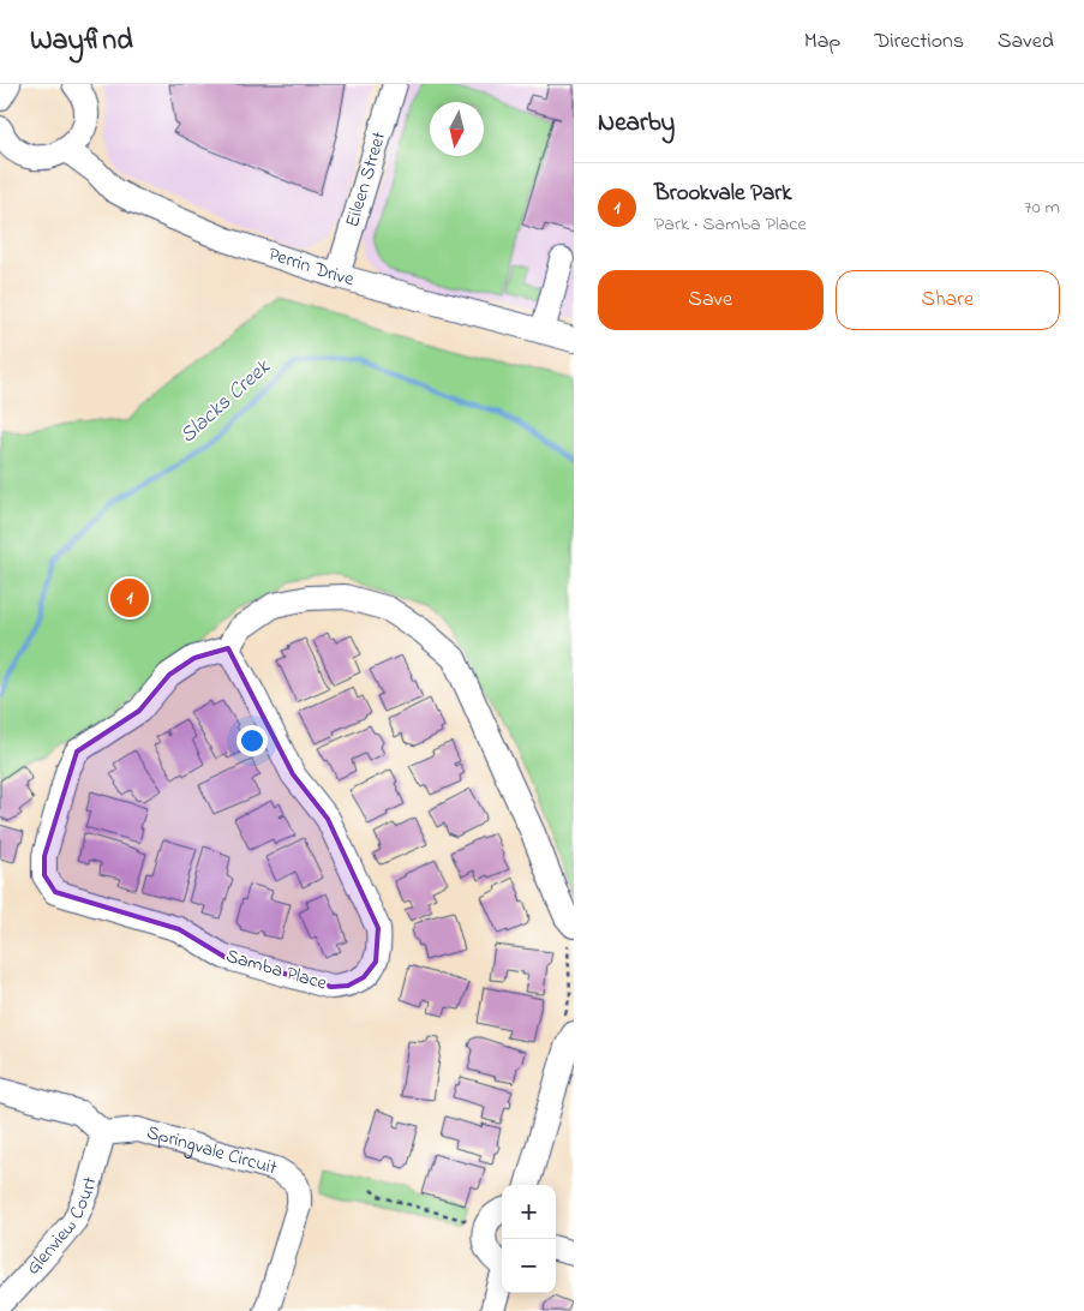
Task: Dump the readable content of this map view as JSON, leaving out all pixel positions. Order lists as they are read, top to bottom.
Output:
{
  "streets": {
    "street": [
      "Eileen Street",
      "Perrin Drive",
      "Samba Place",
      "Springvale Circuit",
      "Glenview Court"
    ]
  },
  "crossings": [
    ["Eileen Street", "Perrin Drive"],
    ["Springvale Circuit", "Glenview Court"]
  ],
  "water": ["Slacks Creek"],
  "north": "bottom",
  "page": {
    "header": "Wayfind",
    "nav": ["Map", "Directions", "Saved"],
    "heading": "Nearby",
    "list": [
      {
        "mark": "1",
        "name": "Brookvale Park",
        "note": "Park · Samba Place",
        "value": "70 m"
      }
    ],
    "buttons": ["Save", "Share"],
    "pins": "1",
    "map_buttons": ["+", "−"]
  }
}
